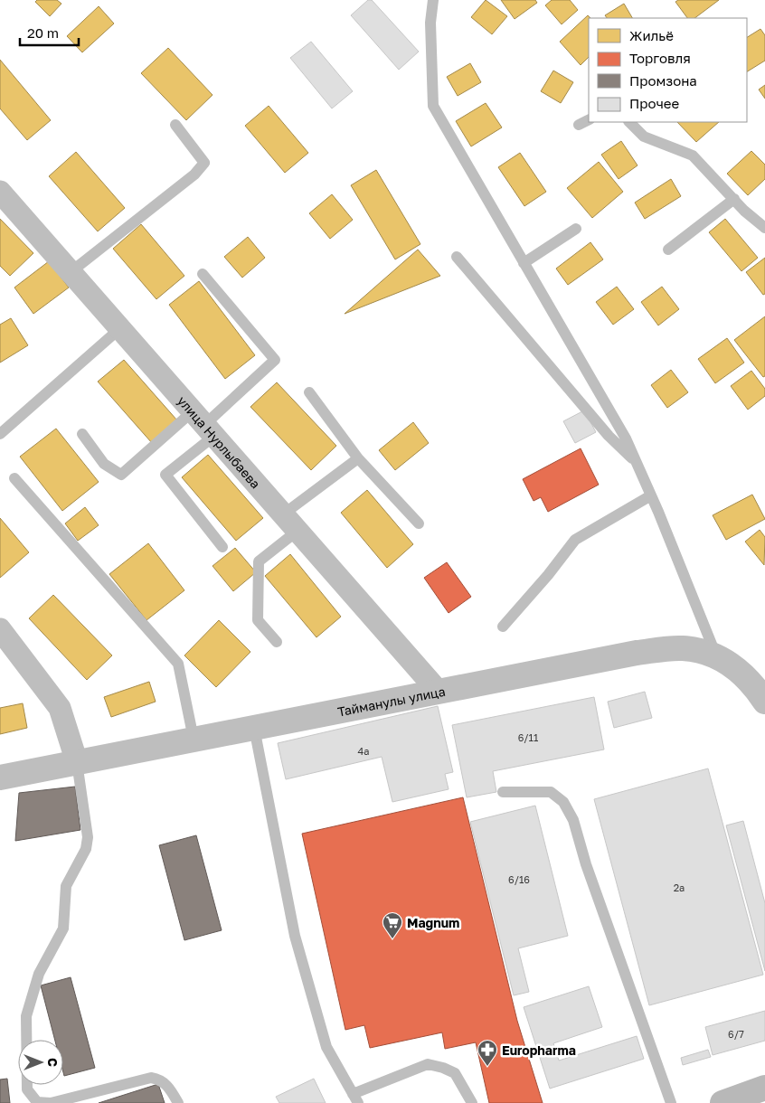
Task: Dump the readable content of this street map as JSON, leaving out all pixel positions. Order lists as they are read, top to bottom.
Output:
{
  "streets": {
    "street": ["улица Нурлыбаева", "Тайманулы улица"]
  },
  "crossings": [
    ["улица Нурлыбаева", "Тайманулы улица"]
  ],
  "places": {
    "supermarket": ["Magnum"],
    "pharmacy": ["Europharma"]
  },
  "house_numbers": [
    "6/11",
    "4а",
    "6/16",
    "2а",
    "6/7"
  ],
  "legend": [
    "Жильё",
    "Торговля",
    "Промзона",
    "Прочее"
  ],
  "scale_bar": "20 m",
  "north": "right"
}
